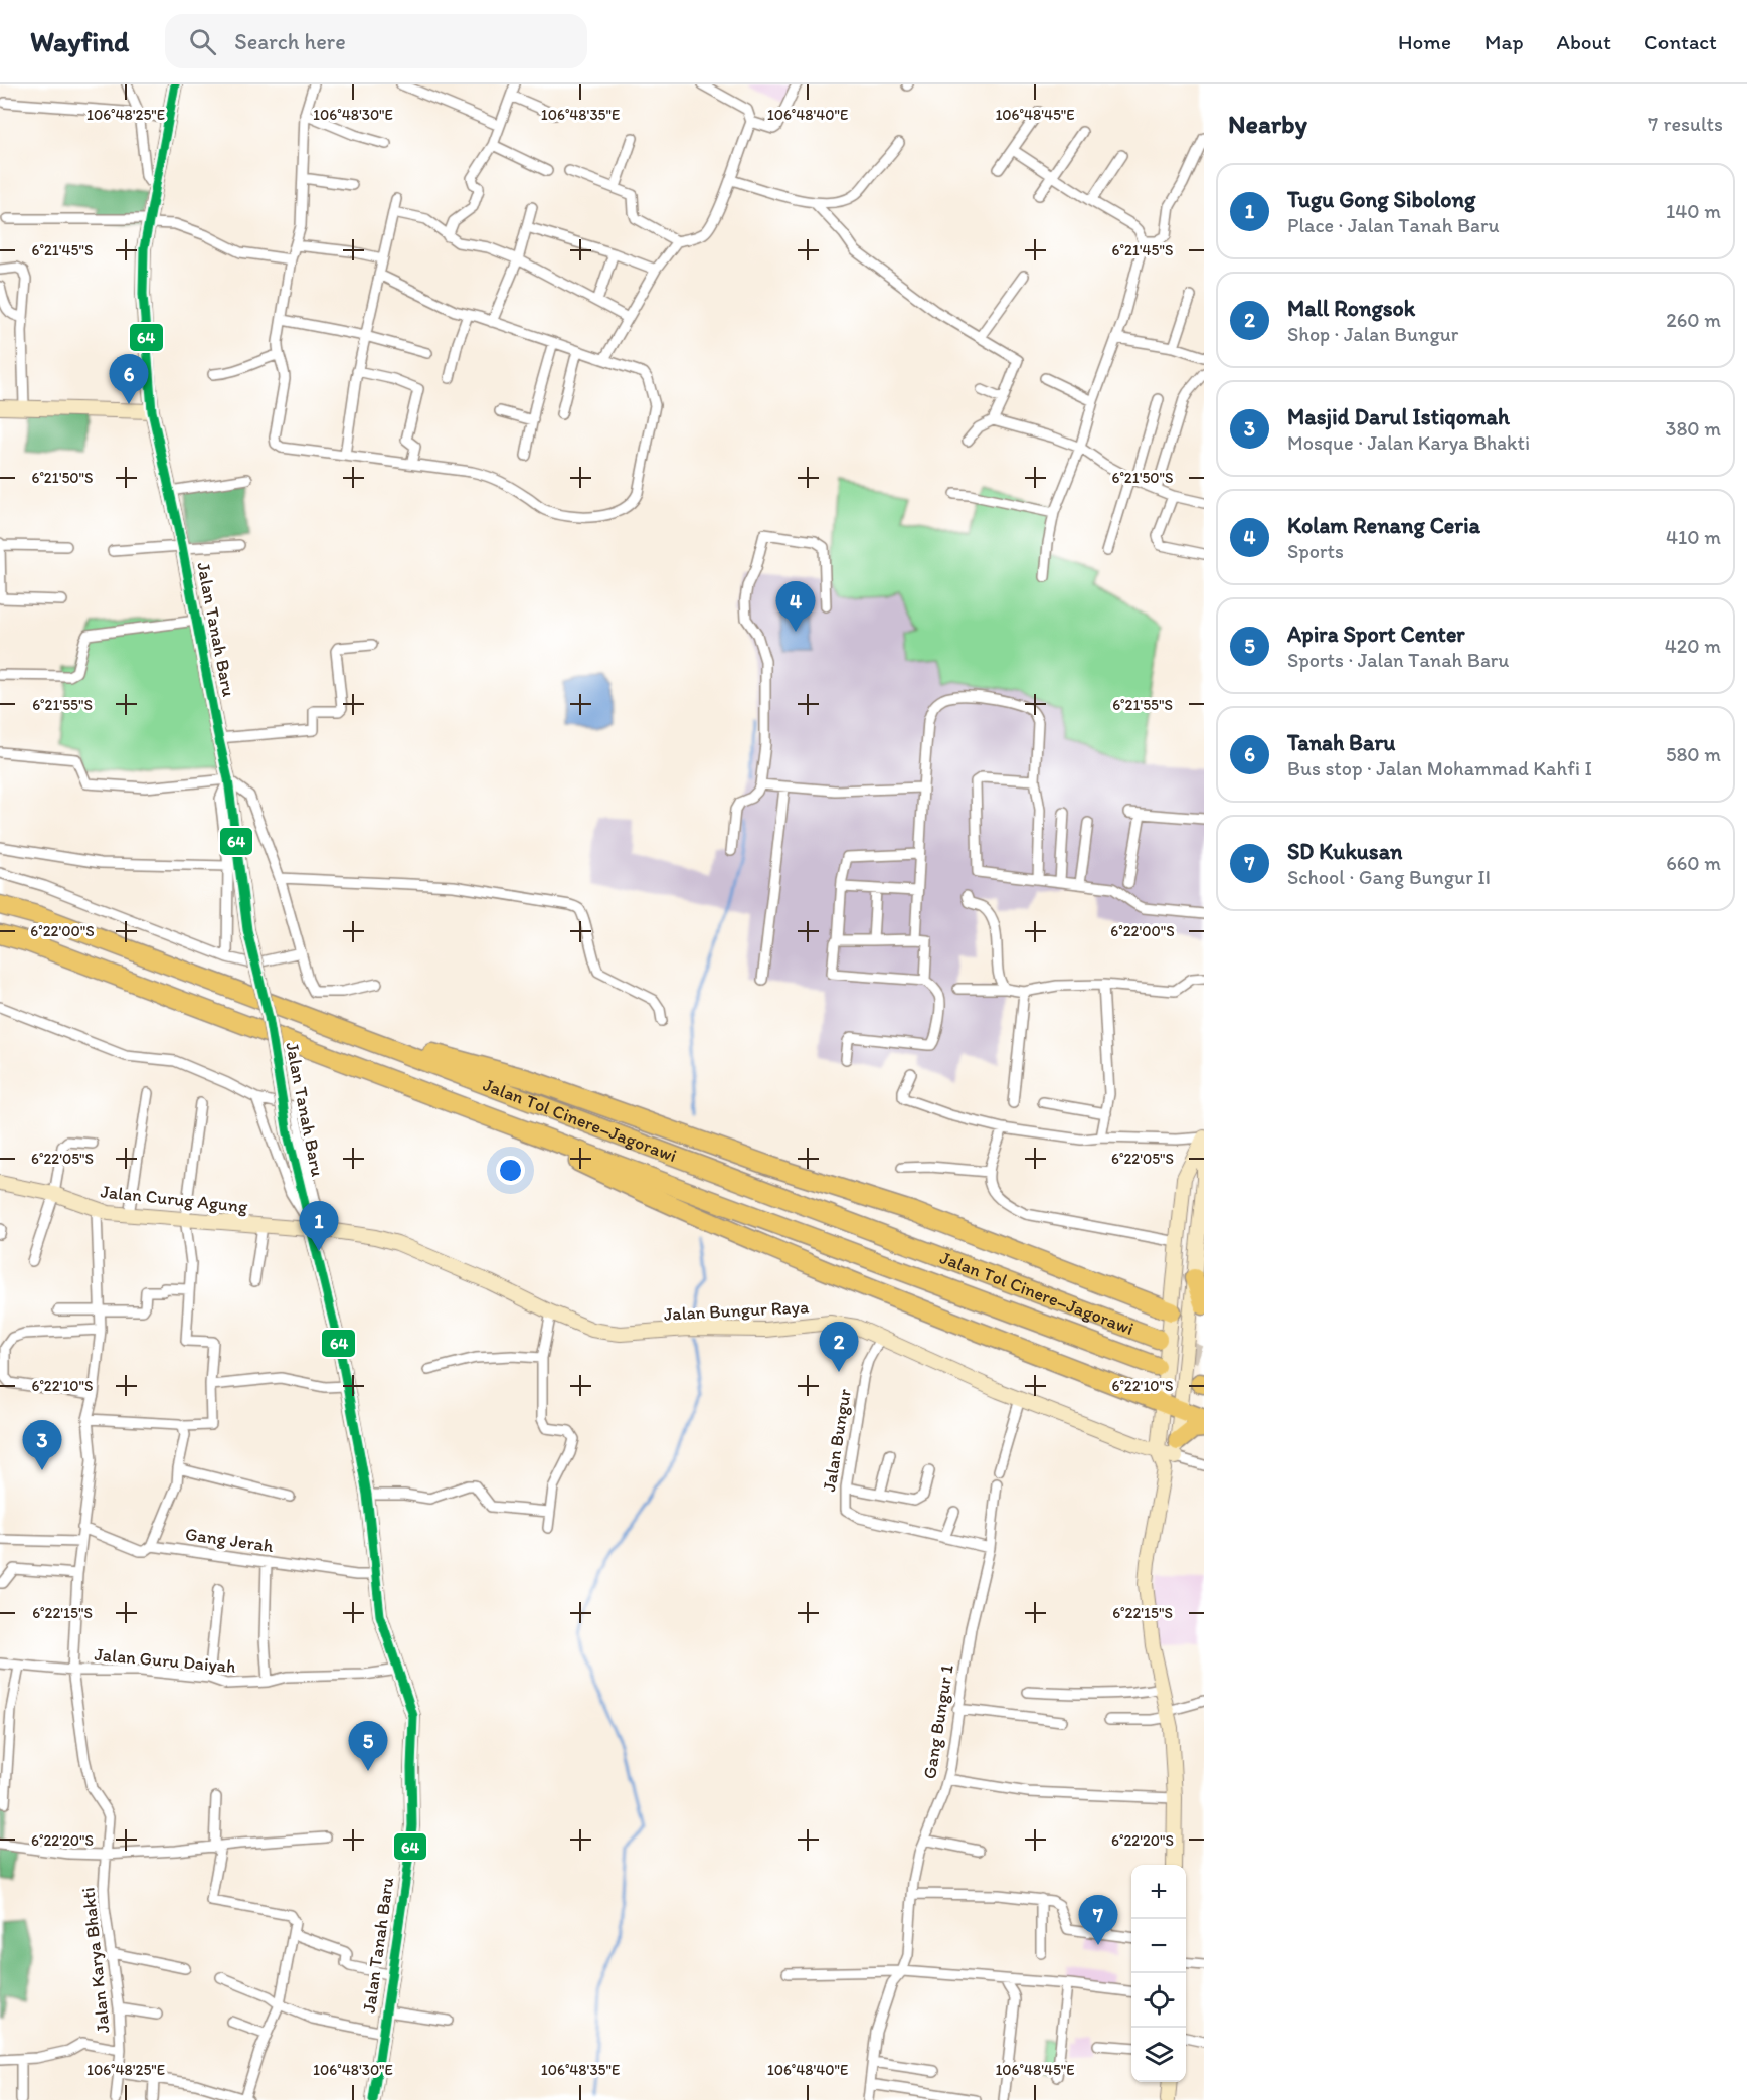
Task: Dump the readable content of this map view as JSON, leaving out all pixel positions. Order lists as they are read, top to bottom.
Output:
{
  "streets": {
    "highway": ["Jalan Tol Cinere–Jagorawi"],
    "street": [
      "Jalan Tanah Baru",
      "Jalan Curug Agung",
      "Jalan Bungur Raya",
      "Jalan Bungur",
      "Gang Jerah",
      "Jalan Guru Daiyah",
      "Gang Bungur 1",
      "Jalan Karya Bhakti"
    ]
  },
  "crossings": [
    ["Jalan Tanah Baru", "Jalan Curug Agung"],
    ["Jalan Tanah Baru", "Jalan Bungur Raya"],
    ["Jalan Tanah Baru", "Gang Jerah"],
    ["Jalan Tanah Baru", "Jalan Guru Daiyah"],
    ["Jalan Curug Agung", "Jalan Bungur Raya"],
    ["Jalan Curug Agung", "Jalan Karya Bhakti"],
    ["Jalan Bungur Raya", "Jalan Bungur"],
    ["Jalan Bungur", "Gang Bungur 1"],
    ["Gang Jerah", "Jalan Karya Bhakti"],
    ["Jalan Guru Daiyah", "Jalan Karya Bhakti"]
  ],
  "lines": ["transit line 64"],
  "page": {
    "header": "Wayfind",
    "search": "Search here",
    "nav": [
      "Home",
      "Map",
      "About",
      "Contact"
    ],
    "heading": ["Nearby", "7 results"],
    "list": [
      {
        "mark": "1",
        "name": "Tugu Gong Sibolong",
        "note": "Place · Jalan Tanah Baru",
        "value": "140 m"
      },
      {
        "mark": "2",
        "name": "Mall Rongsok",
        "note": "Shop · Jalan Bungur",
        "value": "260 m"
      },
      {
        "mark": "3",
        "name": "Masjid Darul Istiqomah",
        "note": "Mosque · Jalan Karya Bhakti",
        "value": "380 m"
      },
      {
        "mark": "4",
        "name": "Kolam Renang Ceria",
        "note": "Sports",
        "value": "410 m"
      },
      {
        "mark": "5",
        "name": "Apira Sport Center",
        "note": "Sports · Jalan Tanah Baru",
        "value": "420 m"
      },
      {
        "mark": "6",
        "name": "Tanah Baru",
        "note": "Bus stop · Jalan Mohammad Kahfi I",
        "value": "580 m"
      },
      {
        "mark": "7",
        "name": "SD Kukusan",
        "note": "School · Gang Bungur II",
        "value": "660 m"
      }
    ],
    "pins": [
      "6",
      "4",
      "1",
      "2",
      "3",
      "5",
      "7"
    ],
    "map_buttons": ["+", "−"]
  },
  "coordinates": [
    "106°48'25\"E",
    "106°48'30\"E",
    "106°48'35\"E",
    "106°48'40\"E",
    "106°48'45\"E",
    "6°21'45\"S",
    "6°21'50\"S",
    "6°21'55\"S",
    "6°22'00\"S",
    "6°22'05\"S",
    "6°22'10\"S",
    "6°22'15\"S",
    "6°22'20\"S"
  ]
}
